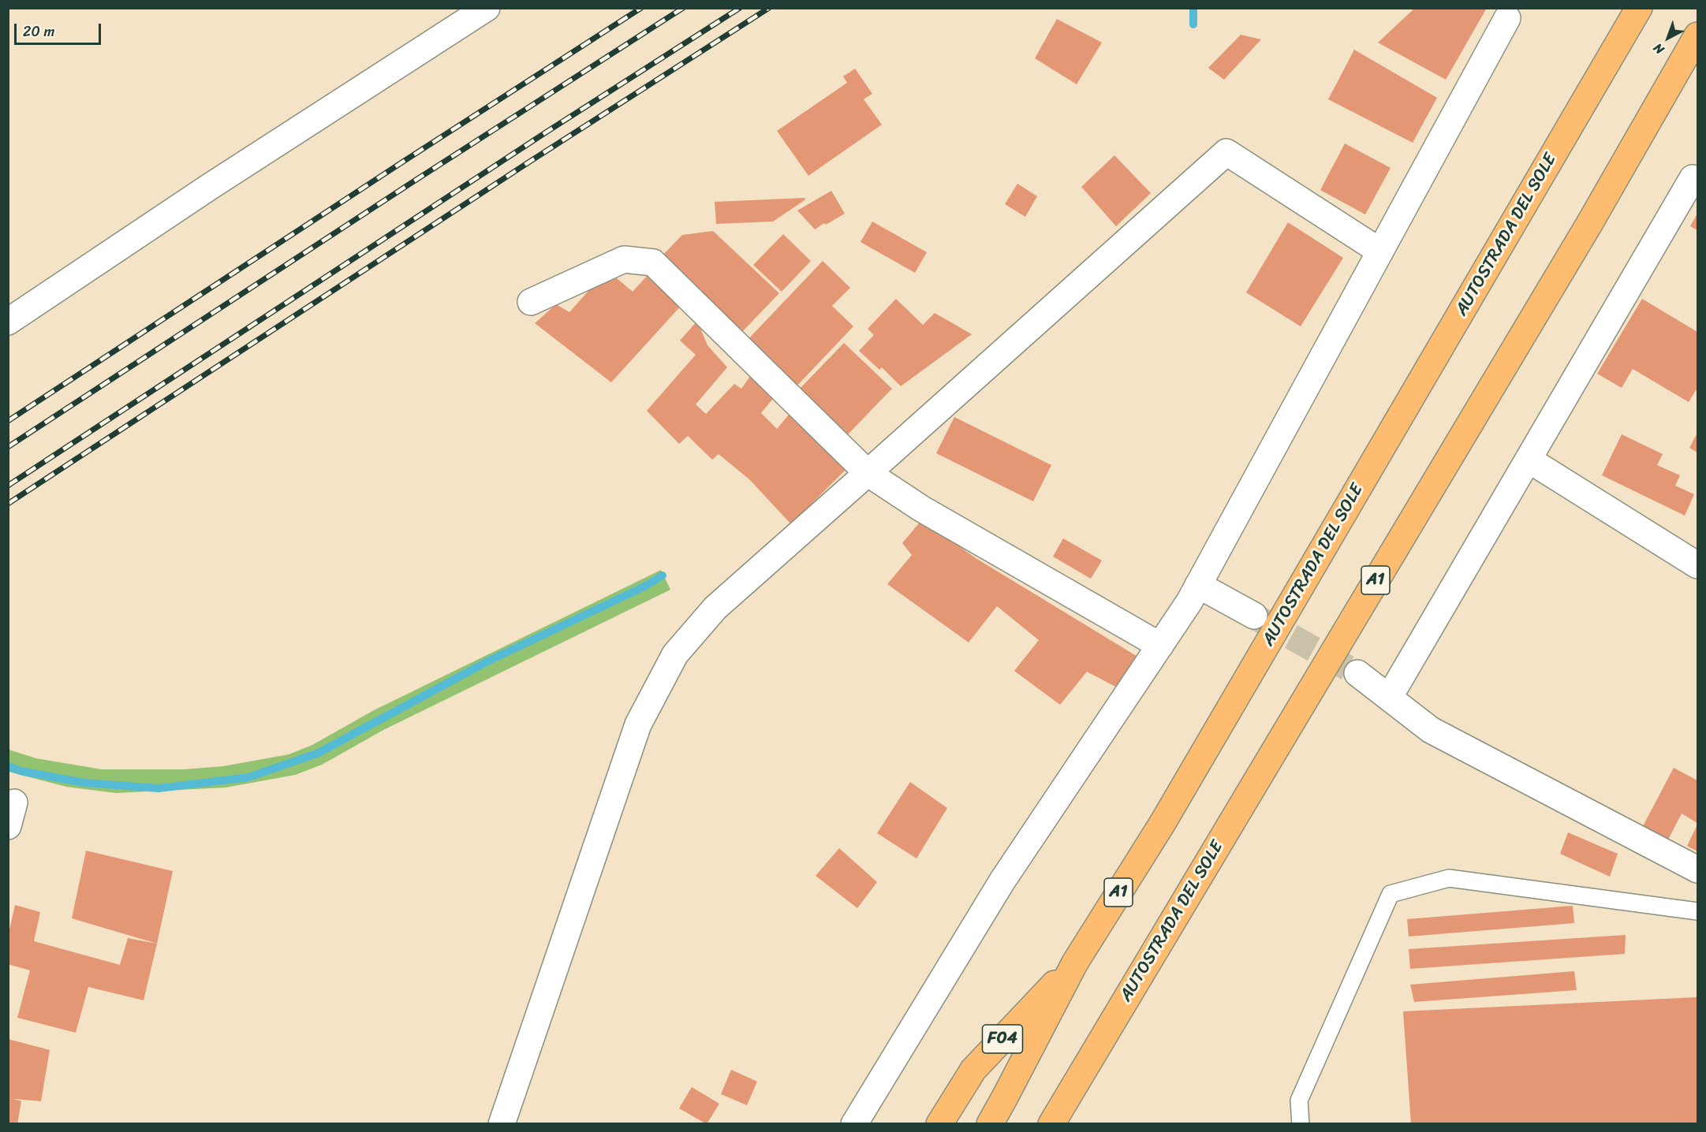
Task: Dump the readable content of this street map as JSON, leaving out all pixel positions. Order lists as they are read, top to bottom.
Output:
{
  "streets": {
    "highway": ["AUTOSTRADA DEL SOLE", "A1", "F04"]
  },
  "crossings": [
    ["AUTOSTRADA DEL SOLE", "F04"]
  ],
  "scale_bar": "20 m",
  "north": "bottom left"
}
